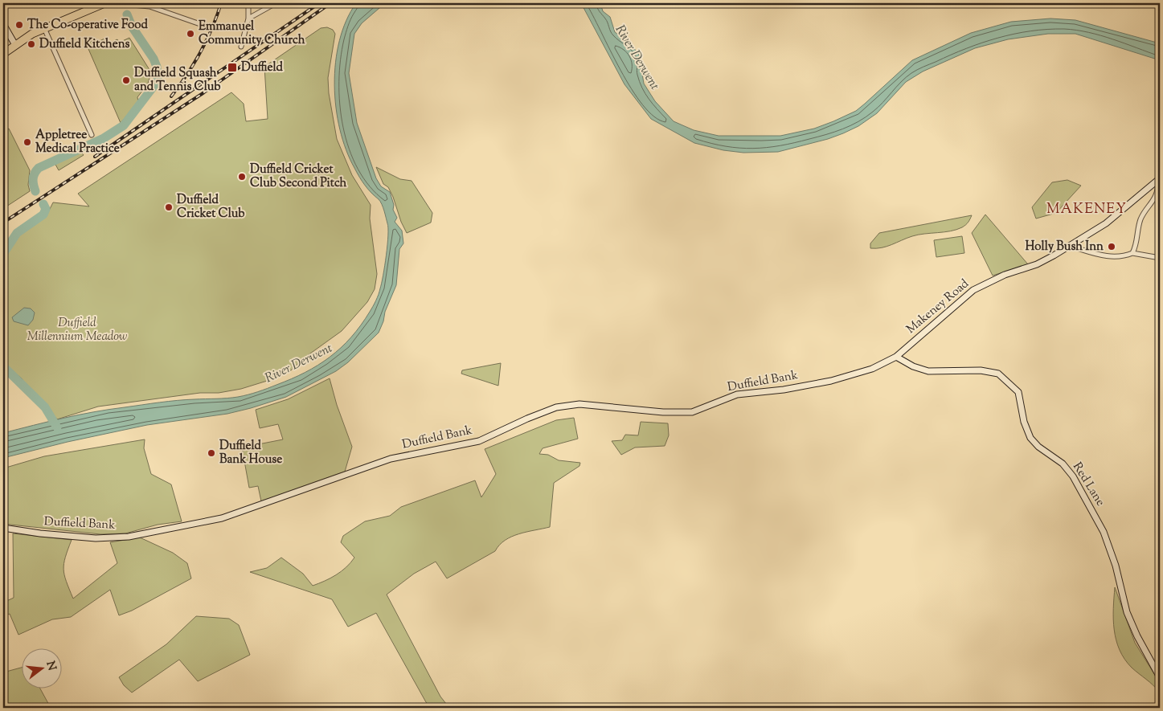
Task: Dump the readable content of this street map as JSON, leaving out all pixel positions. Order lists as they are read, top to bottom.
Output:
{
  "streets": {
    "street": ["Makeney Road", "Duffield Bank", "Red Lane"]
  },
  "crossings": [
    ["Makeney Road", "Duffield Bank"],
    ["Makeney Road", "Red Lane"],
    ["Duffield Bank", "Red Lane"]
  ],
  "districts": ["MAKENEY"],
  "water": ["River Derwent"],
  "parks": ["Duffield Millennium Meadow"],
  "places": {
    "other": [
      "The Co-operative Food",
      "Emmanuel Community Church",
      "Duffield Kitchens",
      "Duffield Squash and Tennis Club",
      "Appletree Medical Practice",
      "Duffield Cricket Club Second Pitch",
      "Duffield Cricket Club",
      "Holly Bush Inn",
      "Duffield Bank House"
    ],
    "transit": ["Duffield"]
  },
  "north": "right"
}
